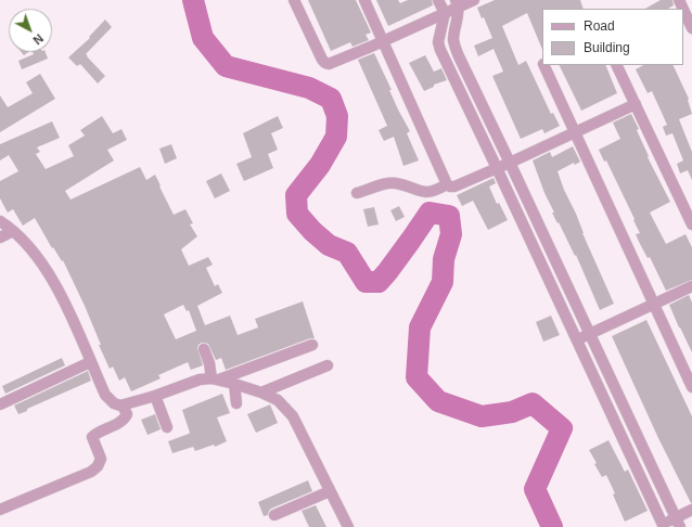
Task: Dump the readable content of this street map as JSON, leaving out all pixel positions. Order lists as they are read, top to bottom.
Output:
{
  "legend": ["Road", "Building"],
  "north": "bottom right"
}
